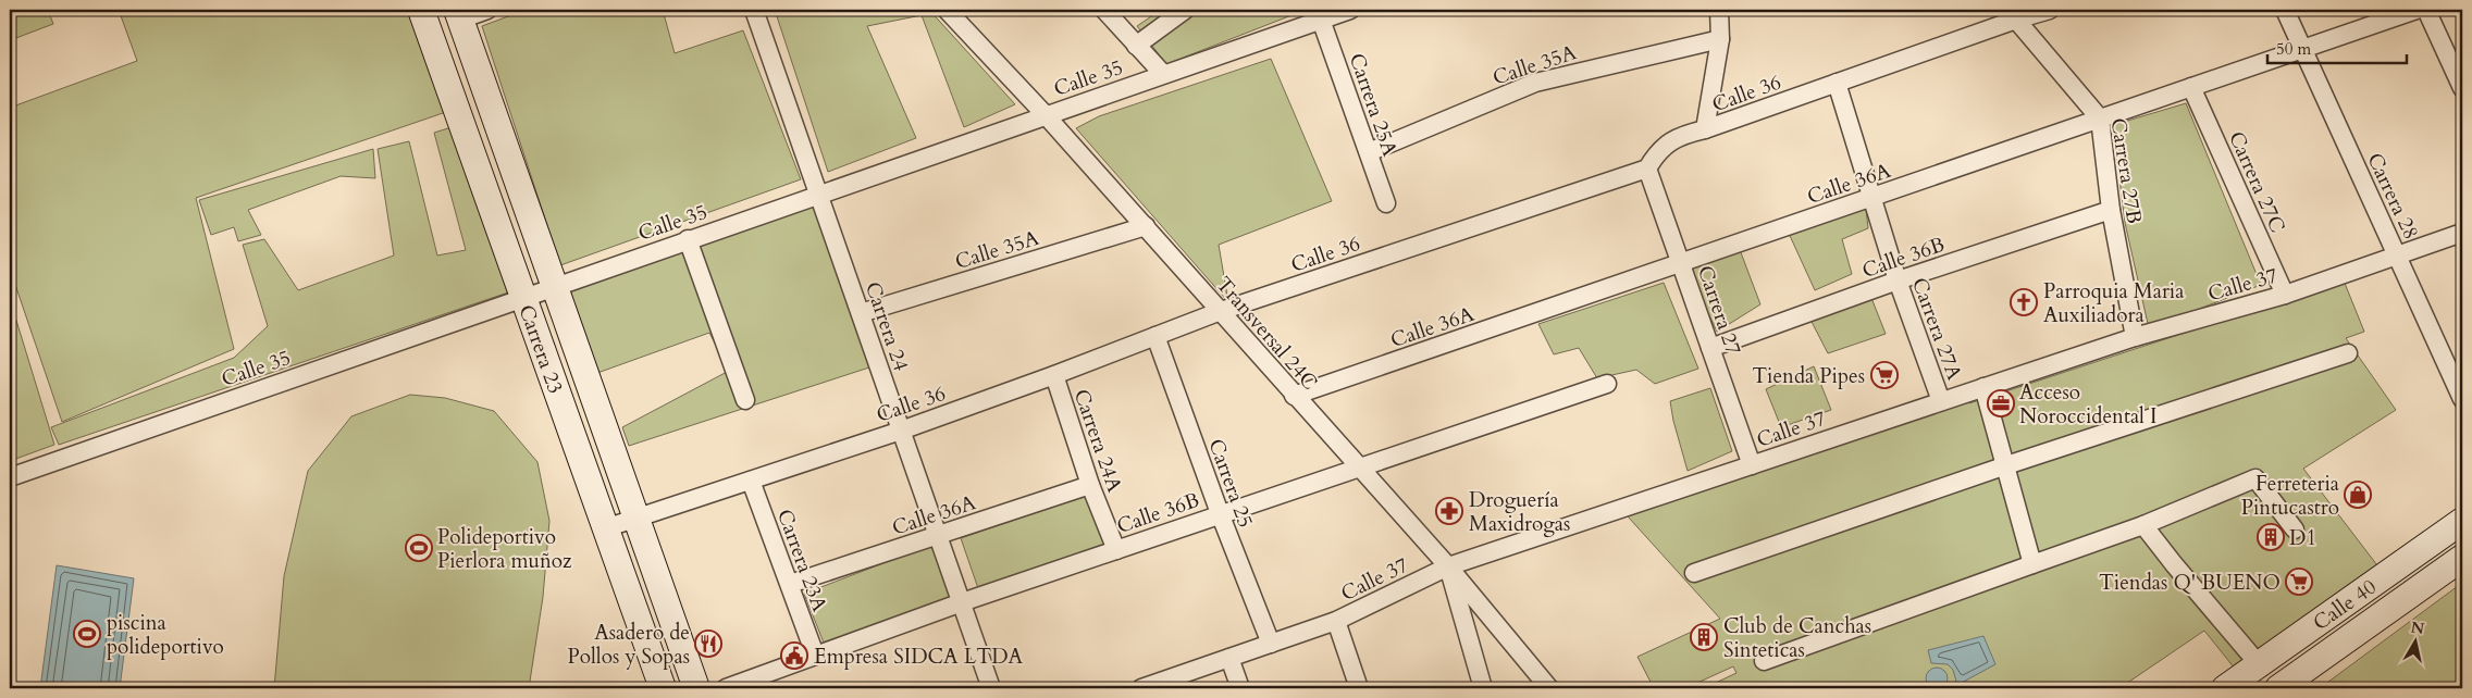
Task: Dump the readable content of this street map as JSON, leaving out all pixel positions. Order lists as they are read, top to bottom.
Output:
{
  "streets": {
    "street": [
      "Calle 35A",
      "Calle 35",
      "Calle 36",
      "Carrera 25A",
      "Carrera 27B",
      "Carrera 27C",
      "Calle 36A",
      "Carrera 28",
      "Calle 36B",
      "Calle 37",
      "Carrera 27",
      "Carrera 24",
      "Carrera 27A",
      "Transversal 24C",
      "Carrera 23",
      "Carrera 24A",
      "Carrera 25",
      "Carrera 23A",
      "Calle 40"
    ]
  },
  "crossings": [
    ["Calle 35A", "Carrera 25A"],
    ["Calle 35A", "Carrera 24"],
    ["Calle 35A", "Transversal 24C"],
    ["Calle 35", "Carrera 25A"],
    ["Calle 35", "Carrera 24"],
    ["Calle 35", "Transversal 24C"],
    ["Calle 35", "Carrera 23"],
    ["Calle 36", "Carrera 27B"],
    ["Calle 36", "Carrera 27"],
    ["Calle 36", "Carrera 24"],
    ["Calle 36", "Carrera 27A"],
    ["Calle 36", "Transversal 24C"],
    ["Calle 36", "Carrera 23"],
    ["Calle 36", "Carrera 24A"],
    ["Calle 36", "Carrera 25"],
    ["Calle 36", "Carrera 23A"],
    ["Carrera 27B", "Calle 36A"],
    ["Carrera 27B", "Calle 36B"],
    ["Carrera 27B", "Calle 37"],
    ["Carrera 27C", "Calle 36A"],
    ["Carrera 27C", "Calle 37"],
    ["Calle 36A", "Carrera 28"],
    ["Calle 36A", "Carrera 27"],
    ["Calle 36A", "Carrera 24"],
    ["Calle 36A", "Carrera 27A"],
    ["Calle 36A", "Transversal 24C"],
    ["Calle 36A", "Carrera 24A"],
    ["Calle 36A", "Carrera 23A"],
    ["Carrera 28", "Calle 37"],
    ["Calle 36B", "Carrera 27"],
    ["Calle 36B", "Carrera 24"],
    ["Calle 36B", "Carrera 27A"],
    ["Calle 36B", "Transversal 24C"],
    ["Calle 36B", "Carrera 24A"],
    ["Calle 36B", "Carrera 25"],
    ["Calle 36B", "Carrera 23A"],
    ["Calle 37", "Carrera 27"],
    ["Calle 37", "Carrera 27A"],
    ["Calle 37", "Transversal 24C"],
    ["Calle 37", "Carrera 25"]
  ],
  "places": {
    "church": ["Parroquia Maria Auxiliadora"],
    "supermarket": ["Tienda Pipes", "Tiendas Q' BUENO"],
    "office": ["Acceso Noroccidental I"],
    "shop": ["Ferreteria Pintucastro"],
    "pharmacy": ["Droguería Maxidrogas"],
    "building": ["D1", "Club de Canchas Sinteticas"],
    "sports": ["Polideportivo Pierlora muñoz", "piscina polideportivo"],
    "restaurant": ["Asadero de Pollos y Sopas"],
    "public building": ["Empresa SIDCA LTDA"]
  },
  "scale_bar": "50 m",
  "north": "top"
}
